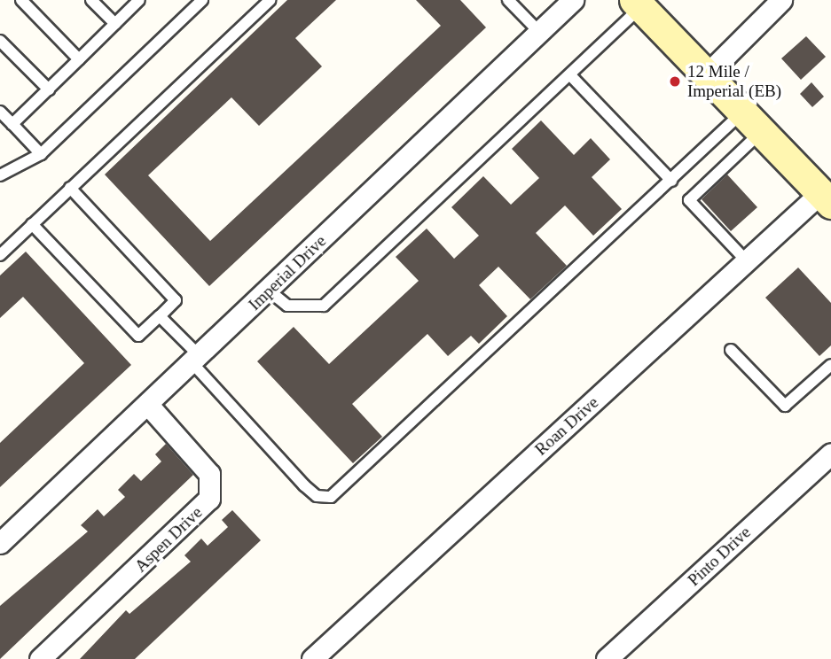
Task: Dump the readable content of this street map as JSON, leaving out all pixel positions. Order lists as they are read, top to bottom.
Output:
{
  "streets": {
    "street": [
      "Imperial Drive",
      "Roan Drive",
      "Aspen Drive",
      "Pinto Drive"
    ]
  },
  "crossings": [
    ["Imperial Drive", "Aspen Drive"]
  ],
  "places": ["12 Mile / Imperial (EB)"]
}
